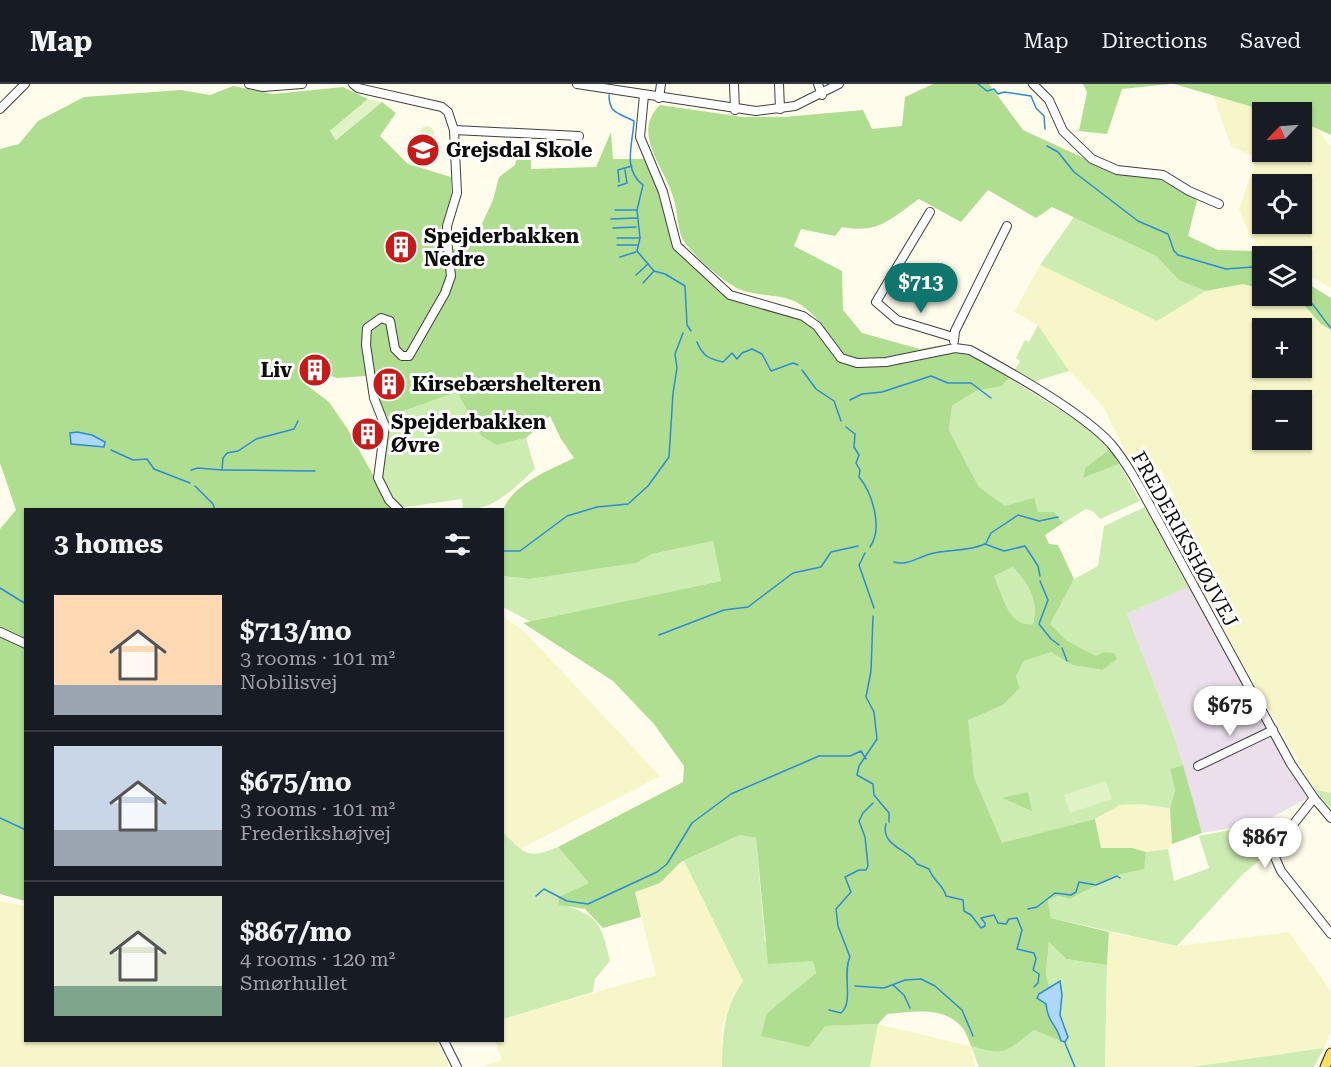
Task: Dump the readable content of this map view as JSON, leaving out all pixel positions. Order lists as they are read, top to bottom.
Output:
{
  "streets": {
    "street": ["FREDERIKSHØJVEJ"]
  },
  "places": {
    "school or university": ["Grejsdal Skole"],
    "building": [
      "Spejderbakken Nedre",
      "Liv",
      "Kirsebærshelteren",
      "Spejderbakken Øvre"
    ]
  },
  "north": "bottom left",
  "page": {
    "header": "Map",
    "nav": ["Map", "Directions", "Saved"],
    "map_buttons": ["+", "−"],
    "price": ["$713", "$675", "$867"],
    "heading": "3 homes",
    "list": [
      {
        "name": "$713/mo",
        "note": "3 rooms · 101 m² · Nobilisvej"
      },
      {
        "name": "$675/mo",
        "note": "3 rooms · 101 m² · Frederikshøjvej"
      },
      {
        "name": "$867/mo",
        "note": "4 rooms · 120 m² · Smørhullet"
      }
    ]
  }
}
